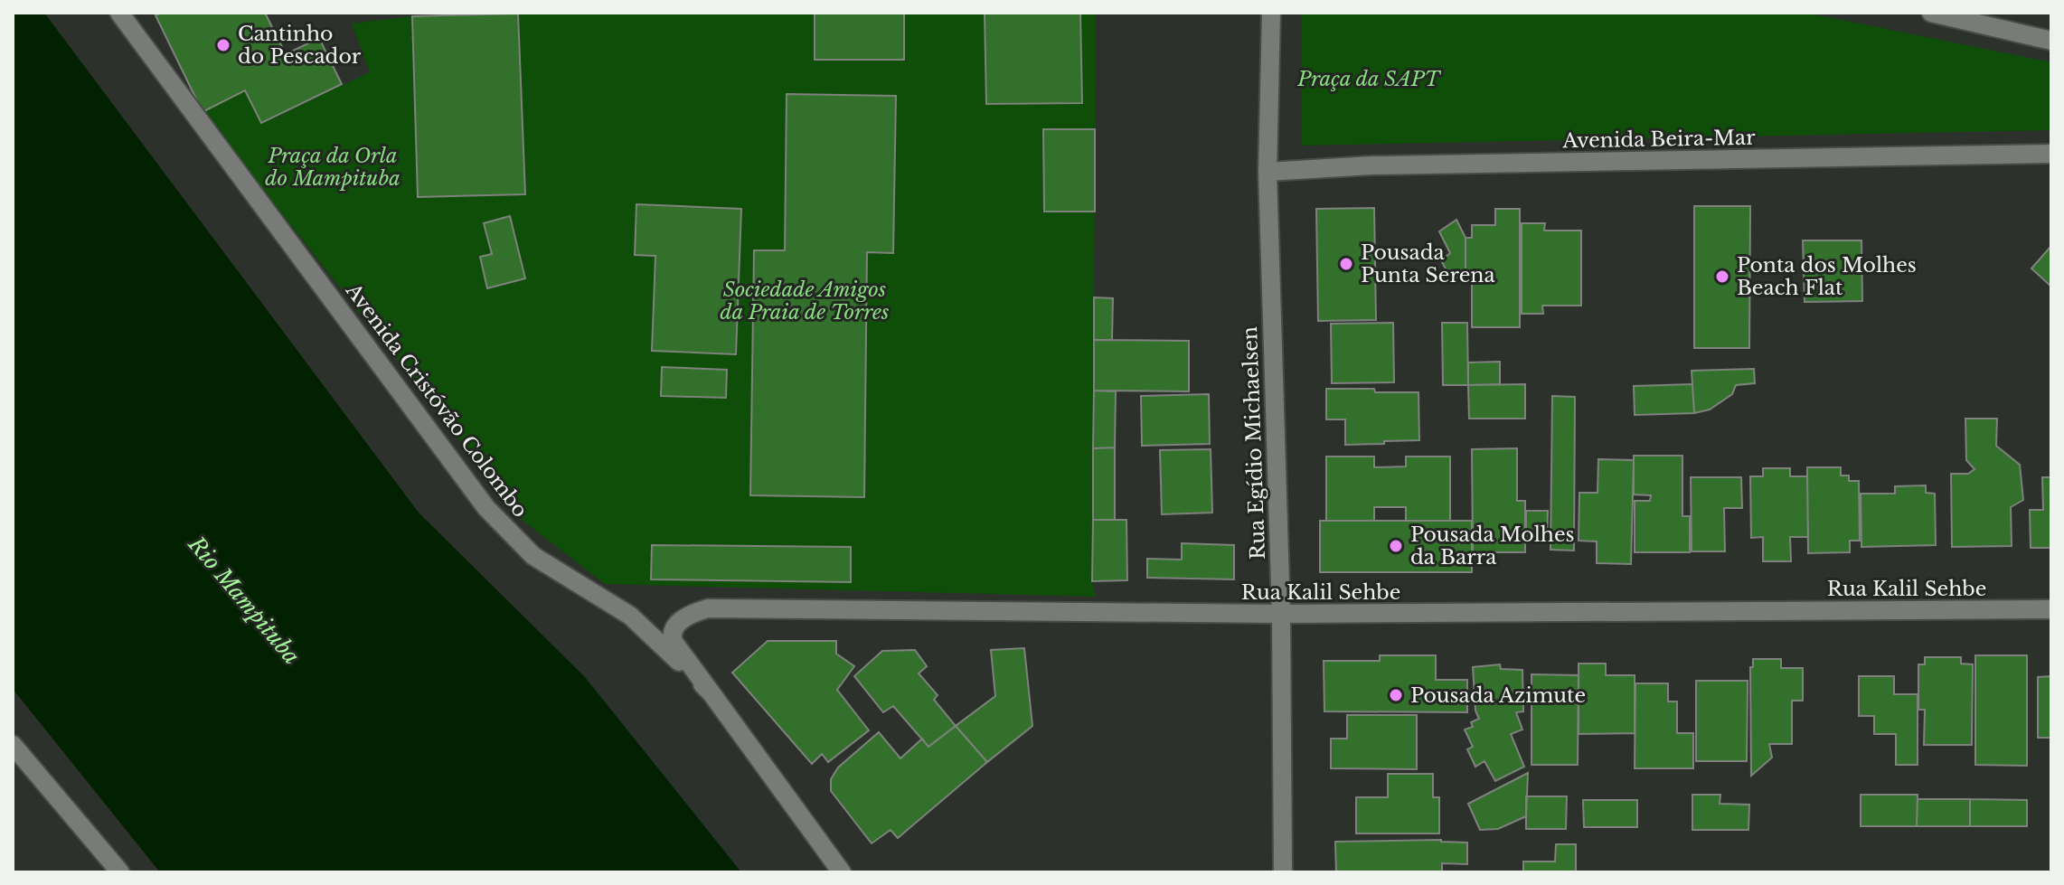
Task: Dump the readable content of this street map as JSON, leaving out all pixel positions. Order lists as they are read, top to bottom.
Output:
{
  "streets": {
    "street": [
      "Avenida Beira-Mar",
      "Avenida Cristóvão Colombo",
      "Rua Egídio Michaelsen",
      "Rua Kalil Sehbe"
    ]
  },
  "crossings": [
    ["Avenida Beira-Mar", "Rua Egídio Michaelsen"],
    ["Avenida Cristóvão Colombo", "Rua Kalil Sehbe"],
    ["Rua Egídio Michaelsen", "Rua Kalil Sehbe"]
  ],
  "water": ["Rio Mampituba"],
  "parks": ["Praça da SAPT", "Praça da Orla do Mampituba", "Sociedade Amigos da Praia de Torres"],
  "places": [
    "Cantinho do Pescador",
    "Pousada Punta Serena",
    "Ponta dos Molhes Beach Flat",
    "Pousada Molhes da Barra",
    "Pousada Azimute"
  ]
}
